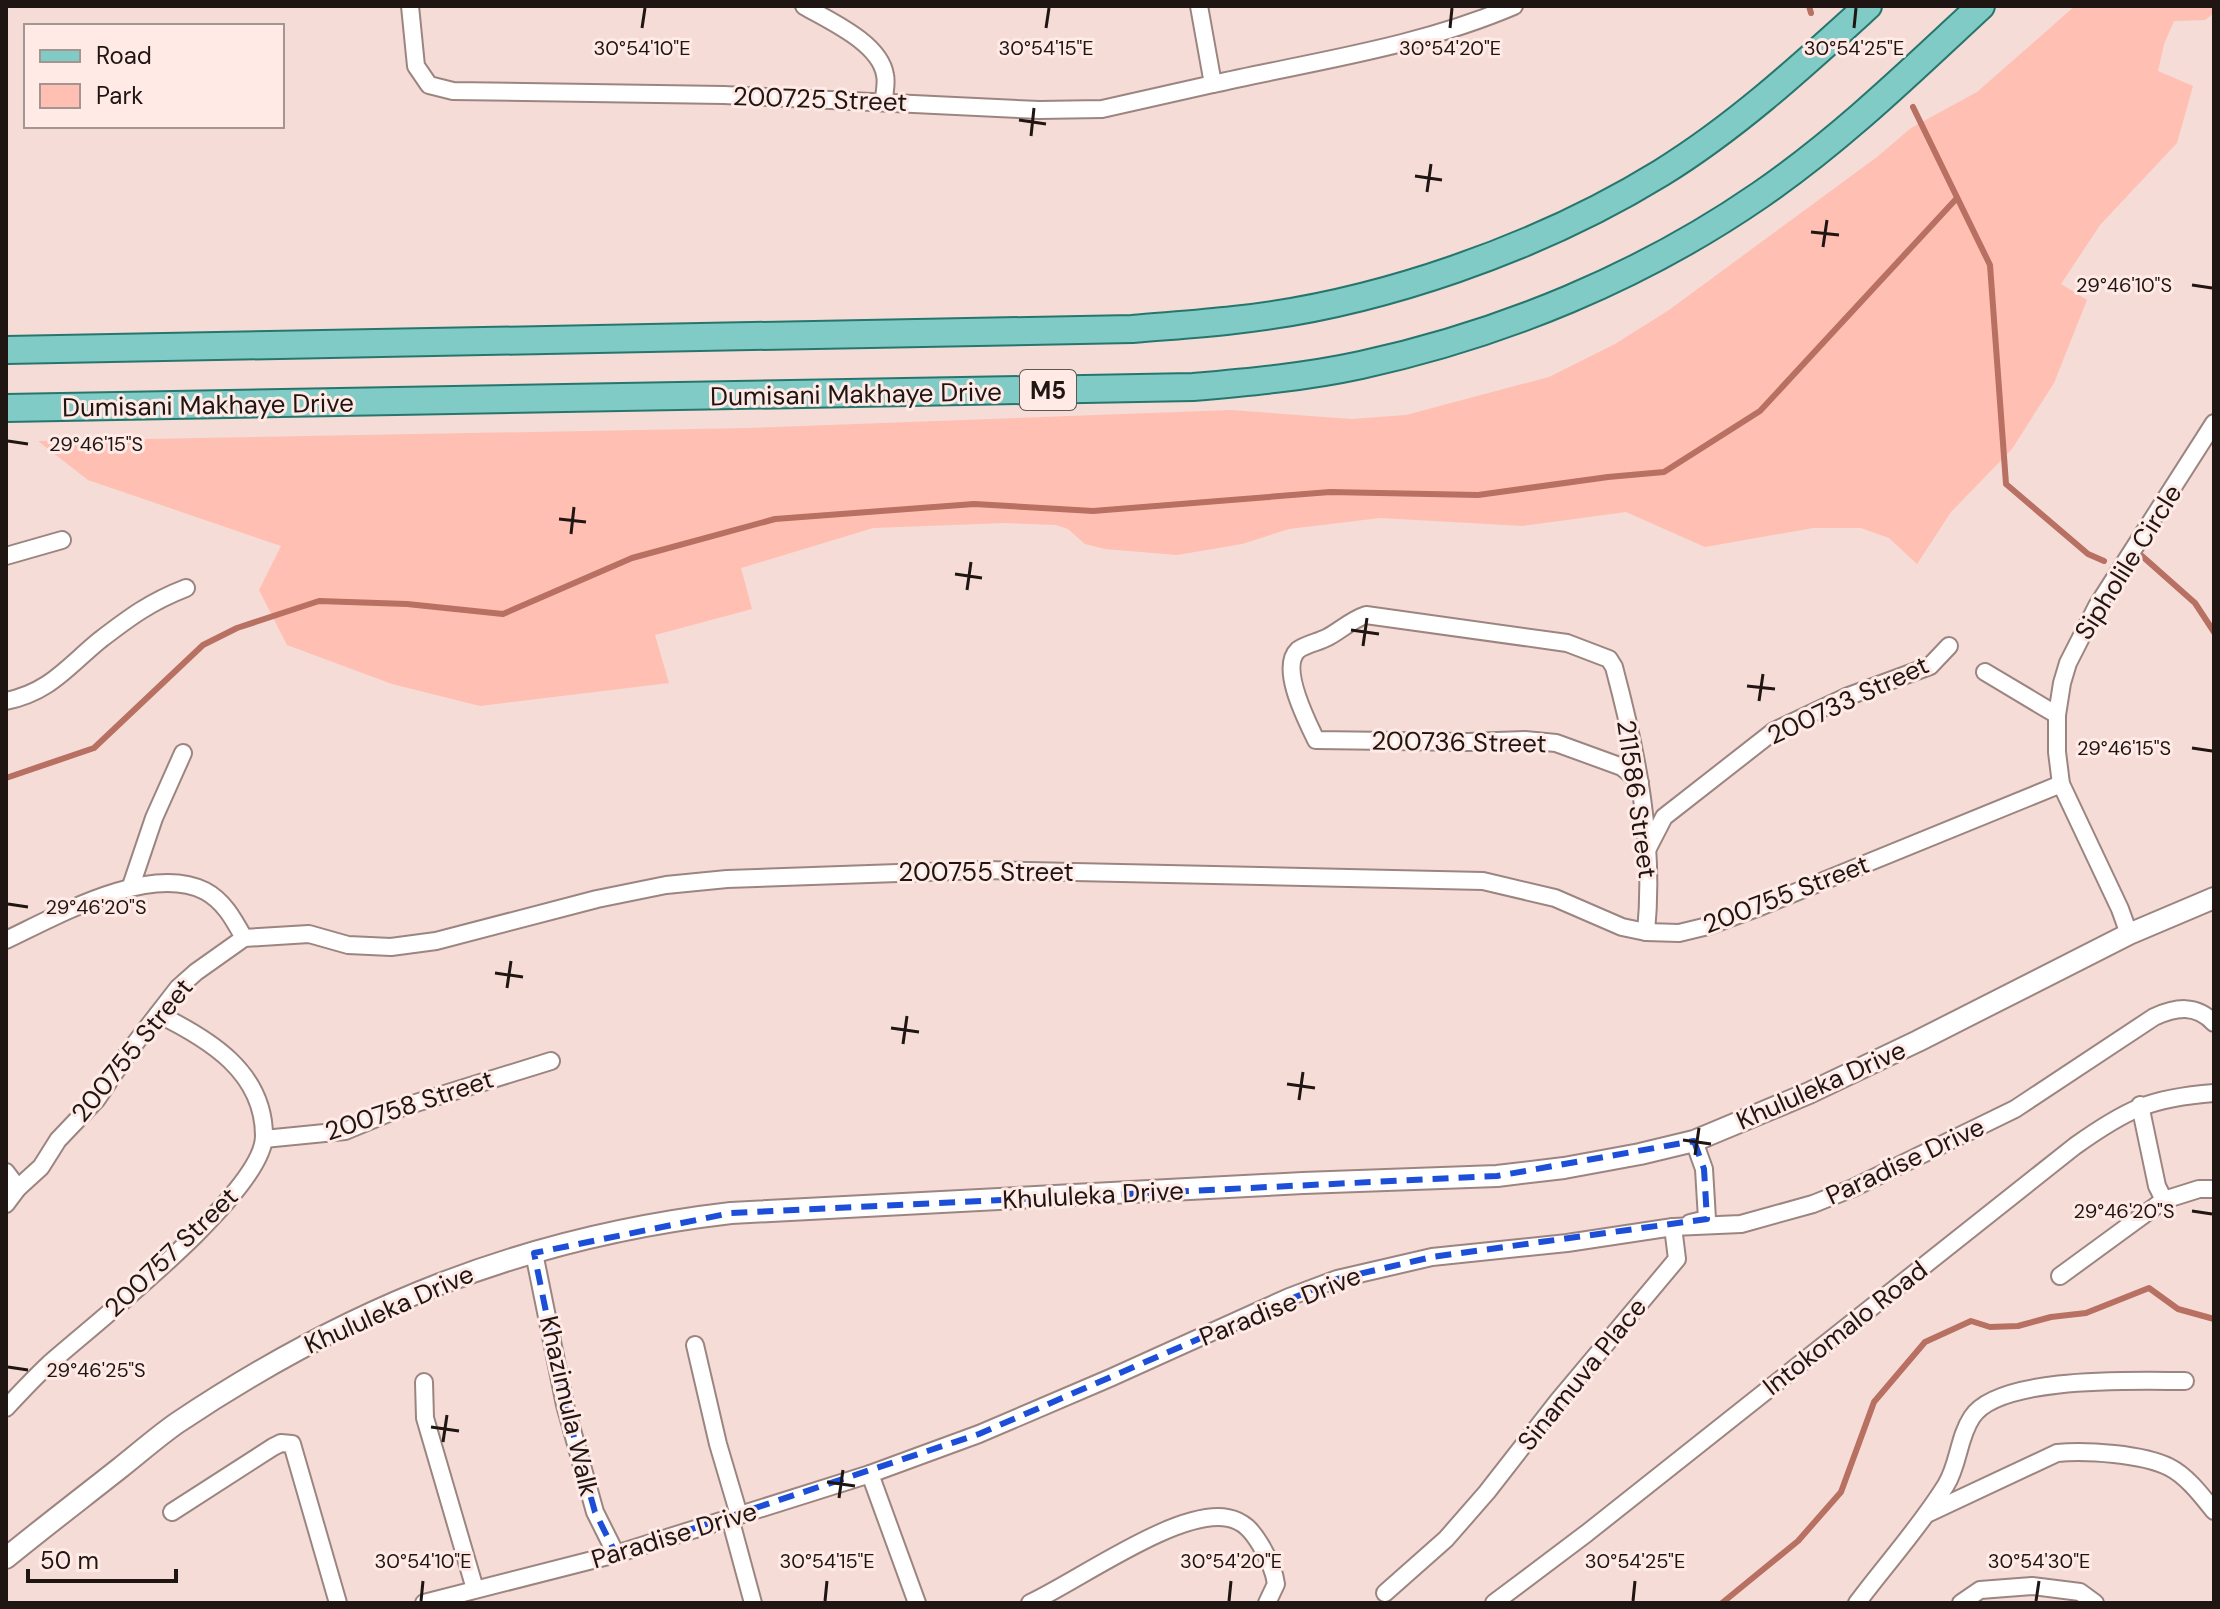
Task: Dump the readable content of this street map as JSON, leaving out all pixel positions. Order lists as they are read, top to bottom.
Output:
{
  "streets": {
    "main road": ["M5", "Dumisani Makhaye Drive"],
    "street": [
      "200725 Street",
      "Sipholile Circle",
      "200733 Street",
      "200736 Street",
      "211586 Street",
      "200755 Street",
      "Khululeka Drive",
      "200758 Street",
      "Paradise Drive",
      "200757 Street",
      "Intokomalo Road",
      "Sinamuva Place",
      "Khazimula Walk"
    ]
  },
  "crossings": [
    ["Sipholile Circle", "200755 Street"],
    ["Sipholile Circle", "Khululeka Drive"],
    ["200733 Street", "211586 Street"],
    ["200736 Street", "211586 Street"],
    ["211586 Street", "200755 Street"],
    ["Khululeka Drive", "Khazimula Walk"],
    ["200758 Street", "200757 Street"],
    ["Paradise Drive", "Sinamuva Place"],
    ["Paradise Drive", "Khazimula Walk"]
  ],
  "legend": ["Road", "Park"],
  "scale_bar": "50 m",
  "coordinates": [
    "30°54'10\"E",
    "30°54'15\"E",
    "30°54'20\"E",
    "30°54'25\"E",
    "29°46'10\"S",
    "29°46'15\"S",
    "29°46'20\"S",
    "29°46'25\"S",
    "30°54'30\"E"
  ]
}
